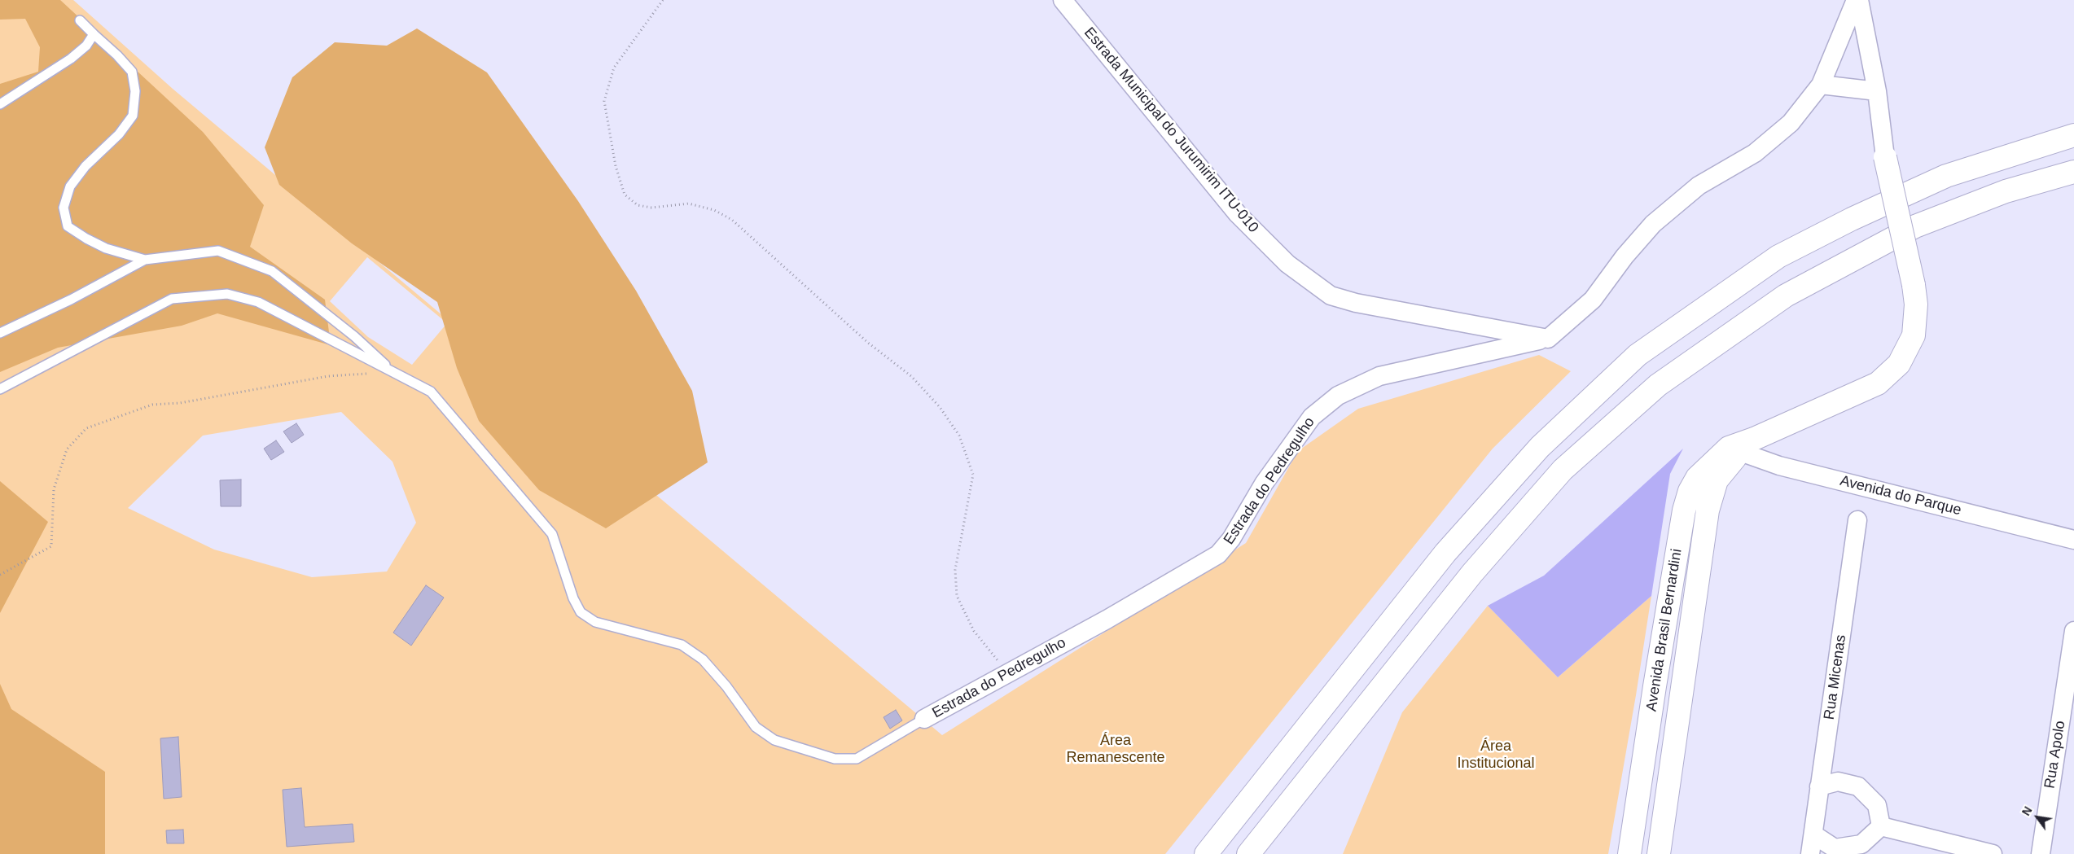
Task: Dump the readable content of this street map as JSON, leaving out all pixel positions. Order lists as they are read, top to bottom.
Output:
{
  "streets": {
    "main road": ["Avenida Brasil Bernardini"],
    "street": [
      "Estrada Municipal do Jurumirim ITU-010",
      "Estrada do Pedregulho",
      "Avenida do Parque",
      "Rua Micenas",
      "Rua Apolo"
    ]
  },
  "crossings": [
    ["Estrada Municipal do Jurumirim ITU-010", "Estrada do Pedregulho"],
    ["Avenida do Parque", "Avenida Brasil Bernardini"]
  ],
  "parks": ["Área Remanescente", "Área Institucional"],
  "north": "top left"
}
